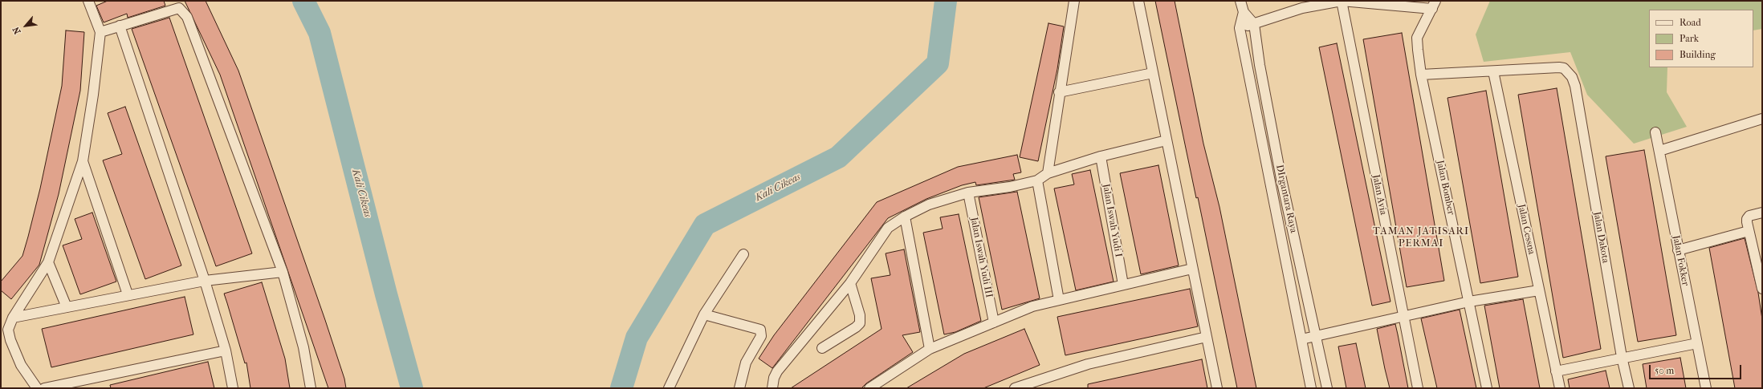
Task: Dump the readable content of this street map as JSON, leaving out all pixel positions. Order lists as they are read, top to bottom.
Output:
{
  "streets": {
    "street": [
      "Jalan Bomber",
      "Jalan Avia",
      "DIrgantara Raya",
      "Jalan Iswah Yudi I",
      "Jalan Cessna",
      "Jalan Dakota",
      "Jalan Iswah Yudi III",
      "Jalan Fokker"
    ]
  },
  "crossings": [
    ["Jalan Cessna", "Jalan Dakota"]
  ],
  "districts": ["TAMAN JATISARI PERMAI"],
  "water": ["Kali Cikeas"],
  "legend": ["Road", "Park", "Building"],
  "scale_bar": "50 m",
  "north": "bottom left"
}
